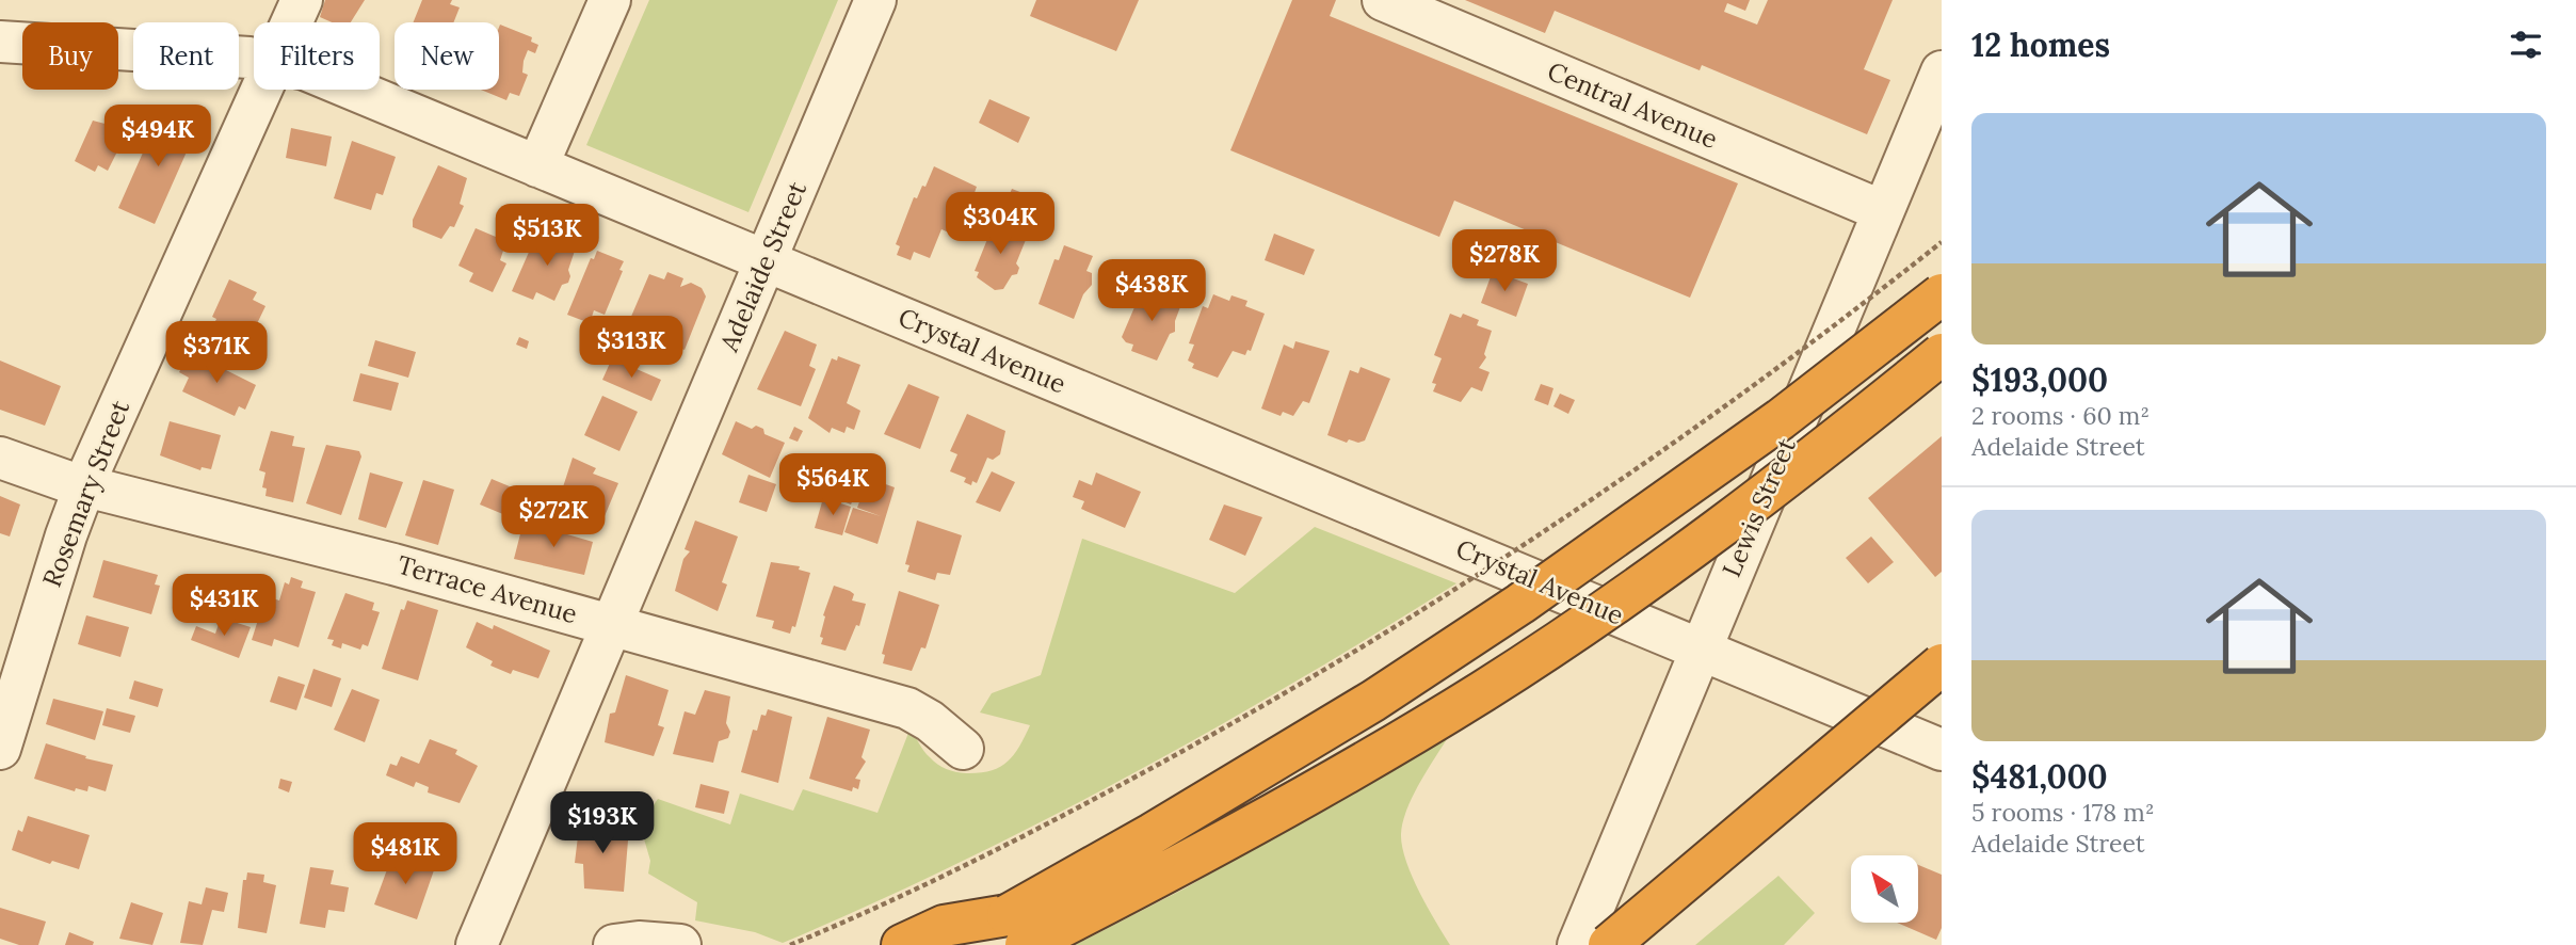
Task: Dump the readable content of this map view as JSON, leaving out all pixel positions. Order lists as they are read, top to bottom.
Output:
{
  "streets": {
    "street": [
      "Central Avenue",
      "Adelaide Street",
      "Crystal Avenue",
      "Rosemary Street",
      "Lewis Street",
      "Terrace Avenue"
    ]
  },
  "crossings": [
    ["Central Avenue", "Lewis Street"],
    ["Adelaide Street", "Crystal Avenue"],
    ["Adelaide Street", "Terrace Avenue"],
    ["Crystal Avenue", "Lewis Street"],
    ["Rosemary Street", "Terrace Avenue"]
  ],
  "north": "top left",
  "page": {
    "heading": "12 homes",
    "chip": [
      "Buy",
      "Rent",
      "Filters",
      "New"
    ],
    "list": [
      {
        "name": "$193,000",
        "note": "2 rooms · 60 m² · Adelaide Street"
      },
      {
        "name": "$481,000",
        "note": "5 rooms · 178 m² · Adelaide Street"
      }
    ],
    "price": [
      "$494K",
      "$304K",
      "$513K",
      "$278K",
      "$438K",
      "$313K",
      "$371K",
      "$564K",
      "$272K",
      "$431K",
      "$193K",
      "$481K"
    ]
  }
}
